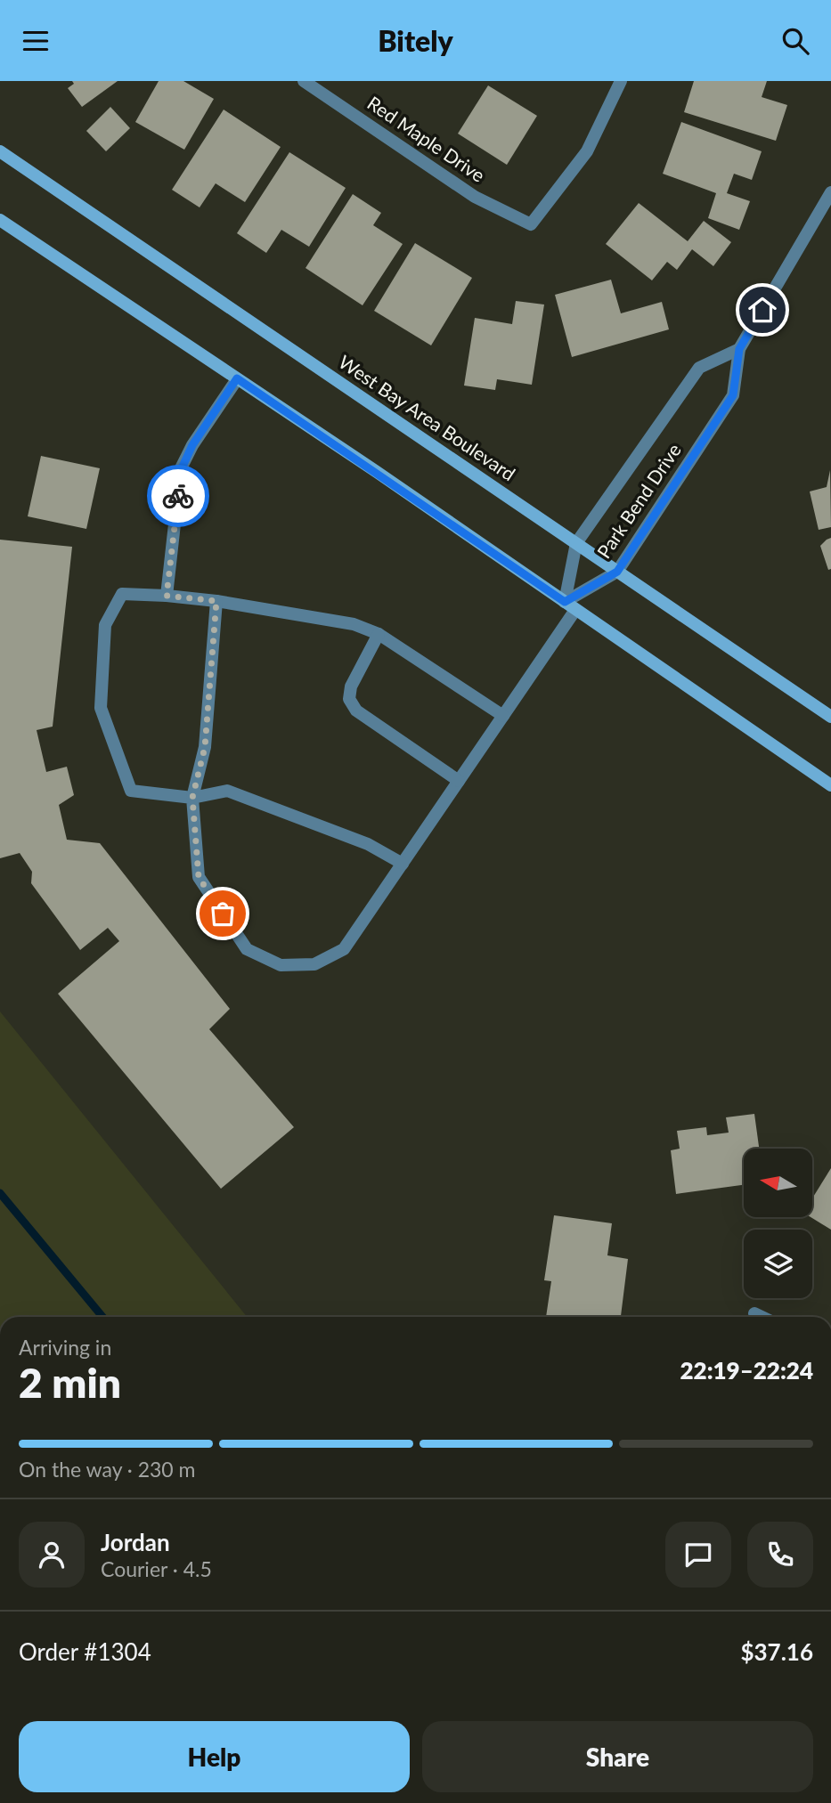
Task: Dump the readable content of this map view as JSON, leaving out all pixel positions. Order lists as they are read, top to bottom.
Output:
{
  "streets": {
    "main road": ["West Bay Area Boulevard"],
    "street": ["Red Maple Drive", "Park Bend Drive"]
  },
  "crossings": [
    ["West Bay Area Boulevard", "Park Bend Drive"]
  ],
  "north": "left",
  "page": {
    "header": "Bitely",
    "heading": ["2 min", "Arriving in", "22:19–22:24"],
    "panel": [
      "Jordan",
      "Courier · 4.5",
      "Order #1304",
      "$37.16"
    ],
    "bar": "On the way · 230 m",
    "buttons": ["Help", "Share"]
  }
}
